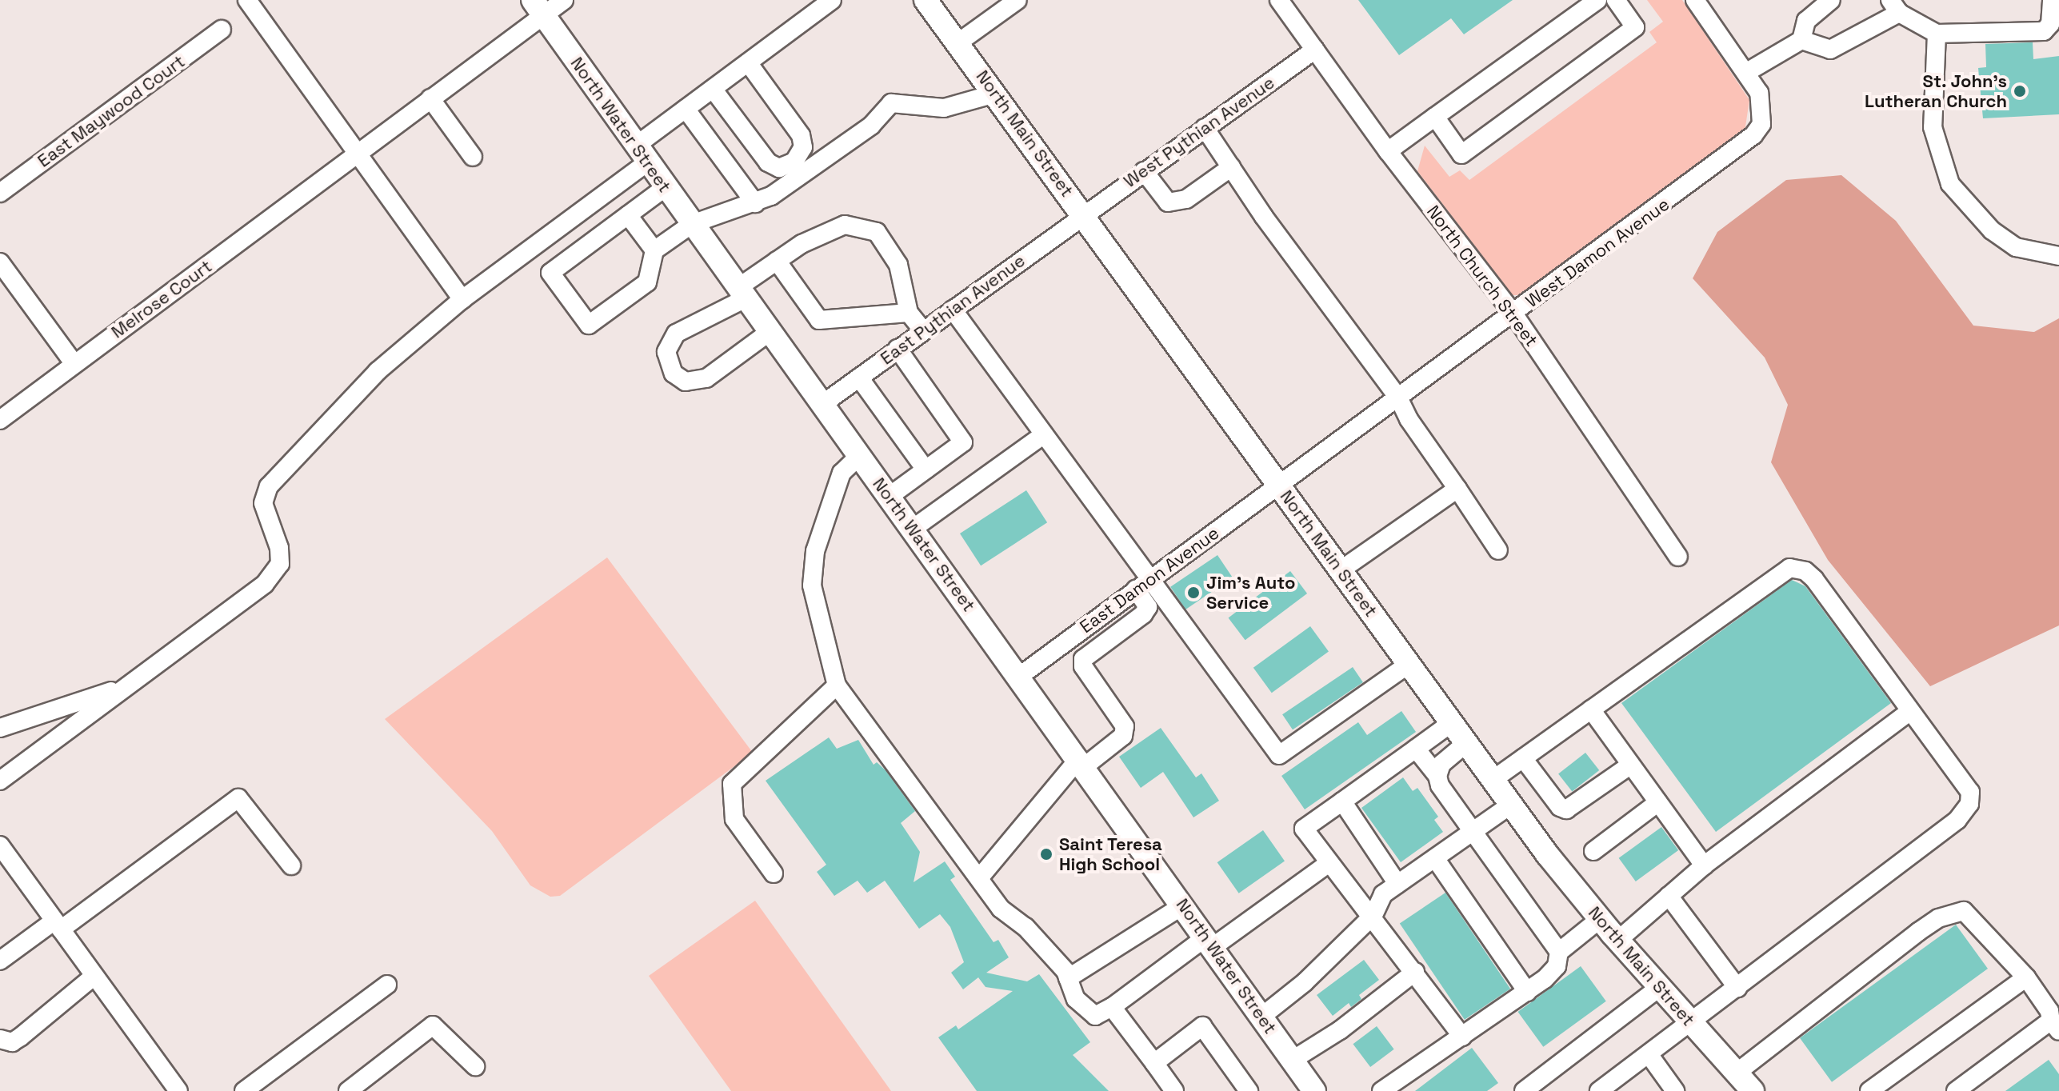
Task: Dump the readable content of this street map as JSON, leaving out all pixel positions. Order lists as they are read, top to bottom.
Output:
{
  "streets": {
    "main road": ["North Water Street", "North Main Street"],
    "street": [
      "East Maywood Court",
      "West Pythian Avenue",
      "West Damon Avenue",
      "North Church Street",
      "Melrose Court",
      "East Pythian Avenue",
      "East Damon Avenue"
    ]
  },
  "crossings": [
    ["North Water Street", "Melrose Court"],
    ["North Water Street", "East Pythian Avenue"],
    ["North Water Street", "East Damon Avenue"],
    ["West Pythian Avenue", "North Main Street"],
    ["West Pythian Avenue", "North Church Street"],
    ["West Pythian Avenue", "East Pythian Avenue"],
    ["North Main Street", "West Damon Avenue"],
    ["North Main Street", "East Pythian Avenue"],
    ["North Main Street", "East Damon Avenue"],
    ["West Damon Avenue", "North Church Street"],
    ["West Damon Avenue", "East Damon Avenue"]
  ],
  "places": ["St. John's Lutheran Church", "Jim's Auto Service", "Saint Teresa High School"]
}
